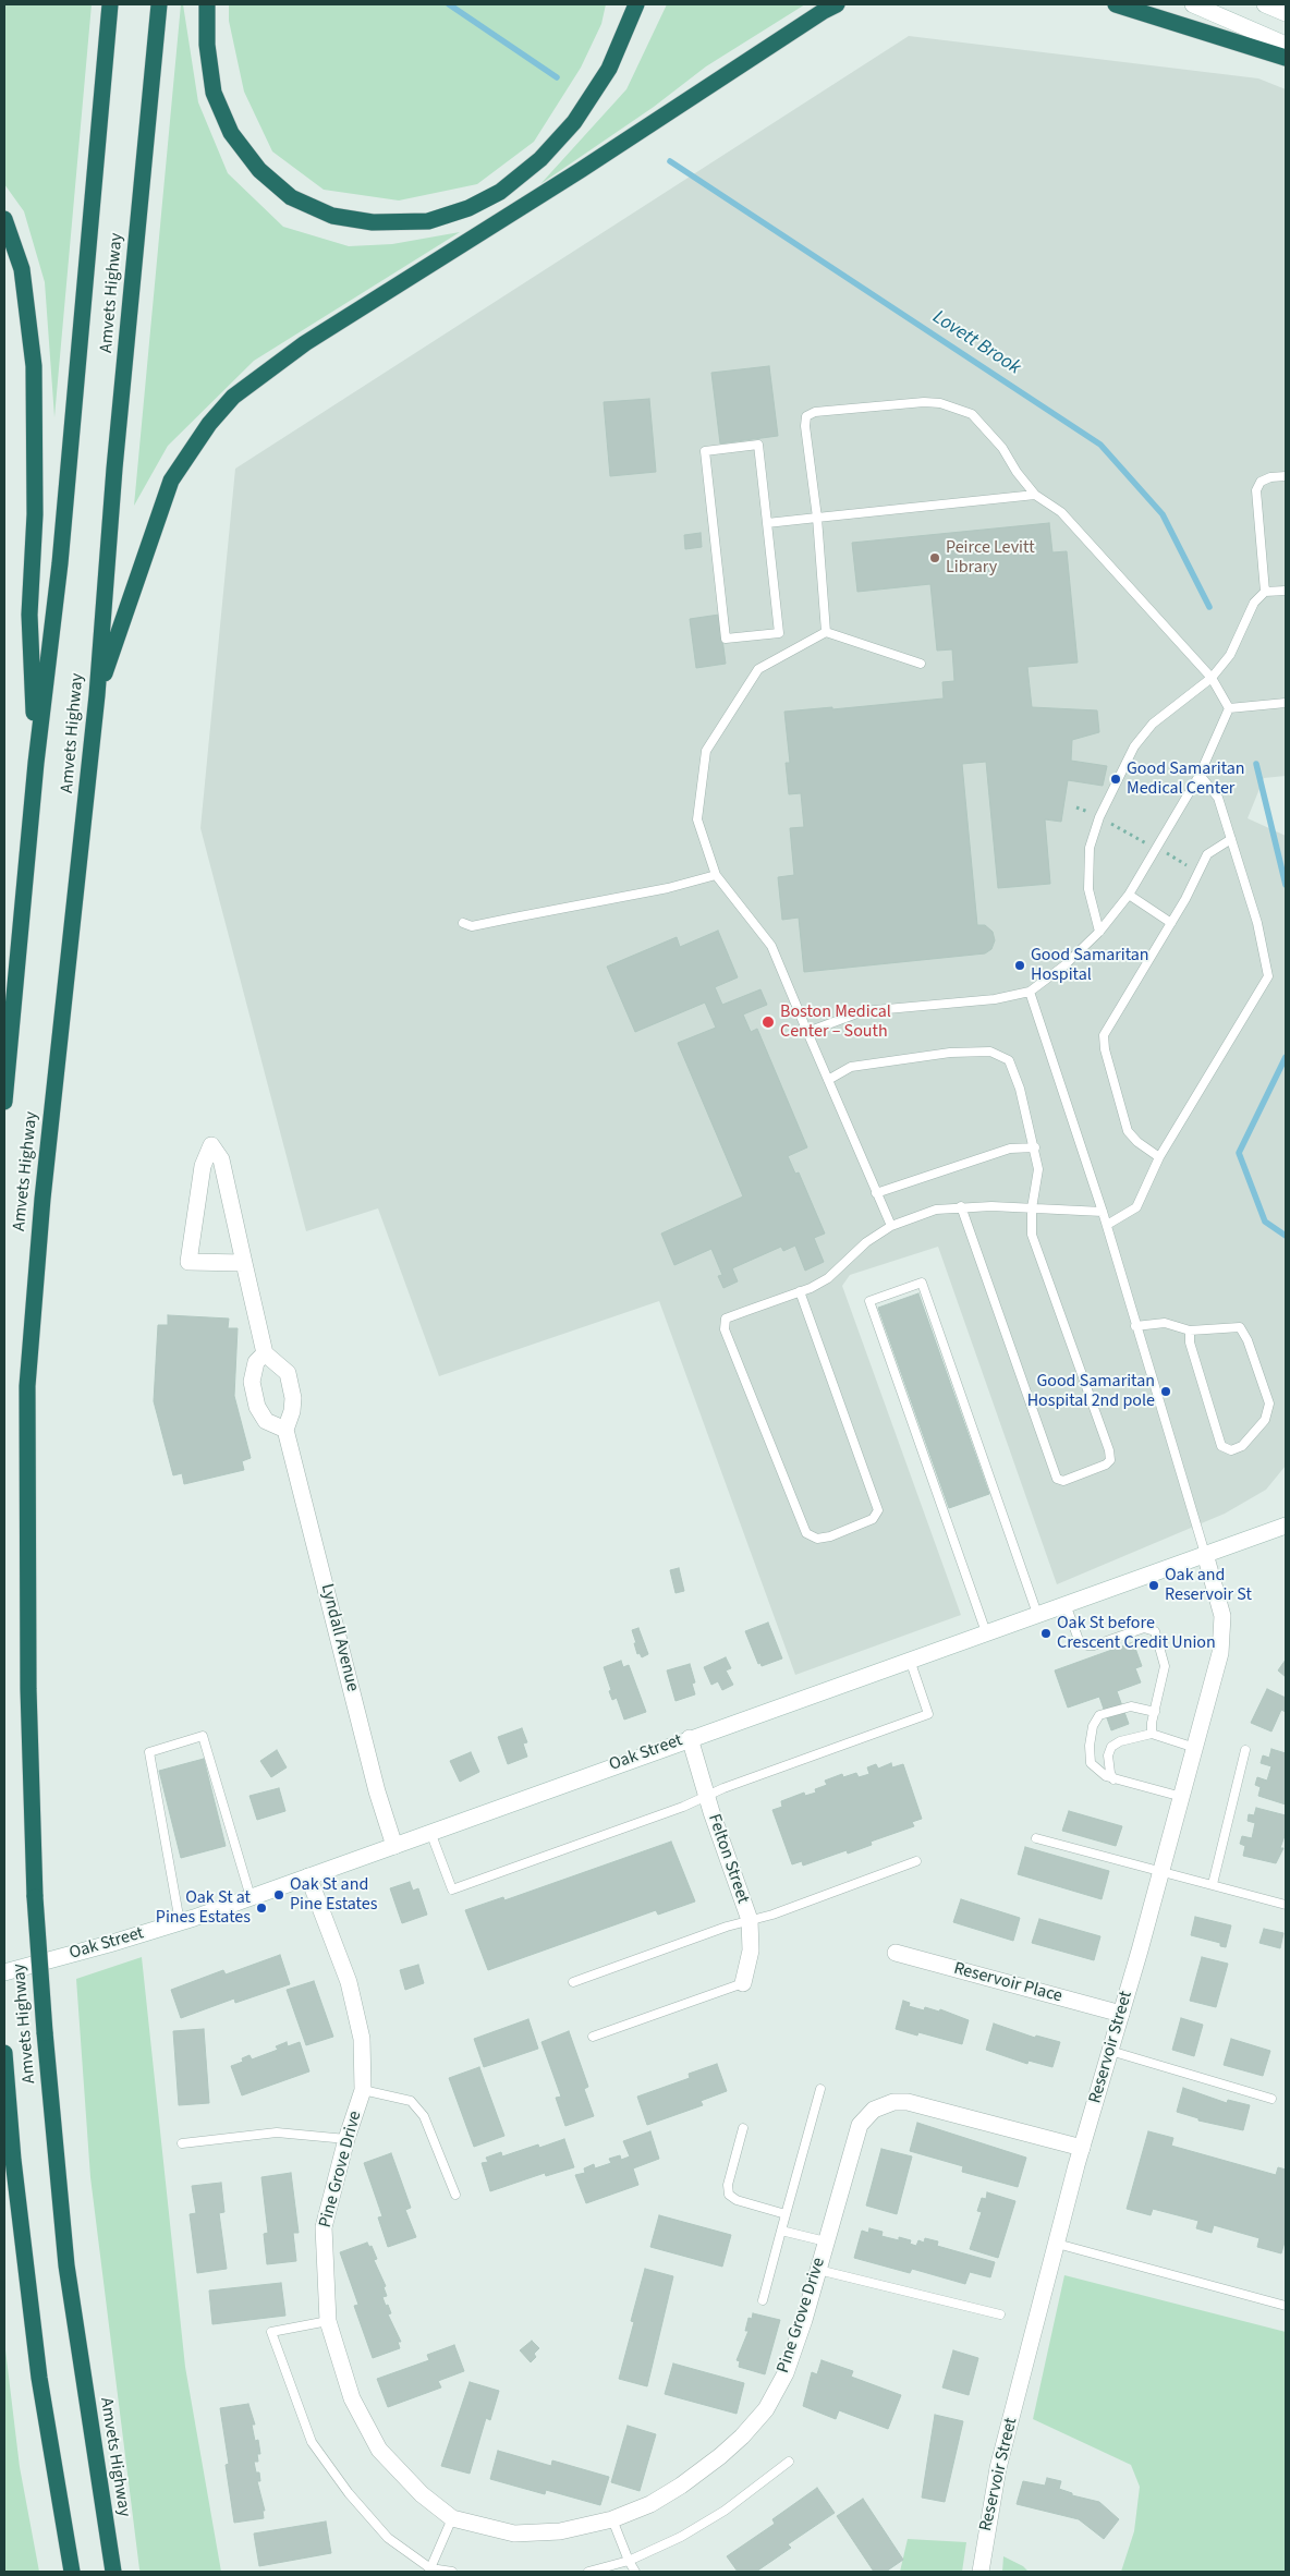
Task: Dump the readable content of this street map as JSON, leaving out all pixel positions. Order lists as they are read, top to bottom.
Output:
{
  "streets": {
    "highway": ["Amvets Highway"],
    "street": [
      "Lyndall Avenue",
      "Oak Street",
      "Felton Street",
      "Reservoir Place",
      "Reservoir Street",
      "Pine Grove Drive"
    ]
  },
  "crossings": [
    ["Lyndall Avenue", "Oak Street"],
    ["Oak Street", "Felton Street"],
    ["Oak Street", "Reservoir Street"],
    ["Oak Street", "Pine Grove Drive"],
    ["Reservoir Place", "Reservoir Street"],
    ["Reservoir Street", "Pine Grove Drive"]
  ],
  "water": ["Lovett Brook"],
  "places": [
    "Peirce Levitt Library",
    "Good Samaritan Medical Center",
    "Good Samaritan Hospital",
    "Boston Medical Center – South",
    "Good Samaritan Hospital 2nd pole",
    "Oak and Reservoir St",
    "Oak St before Crescent Credit Union",
    "Oak St and Pine Estates",
    "Oak St at Pines Estates"
  ]
}
